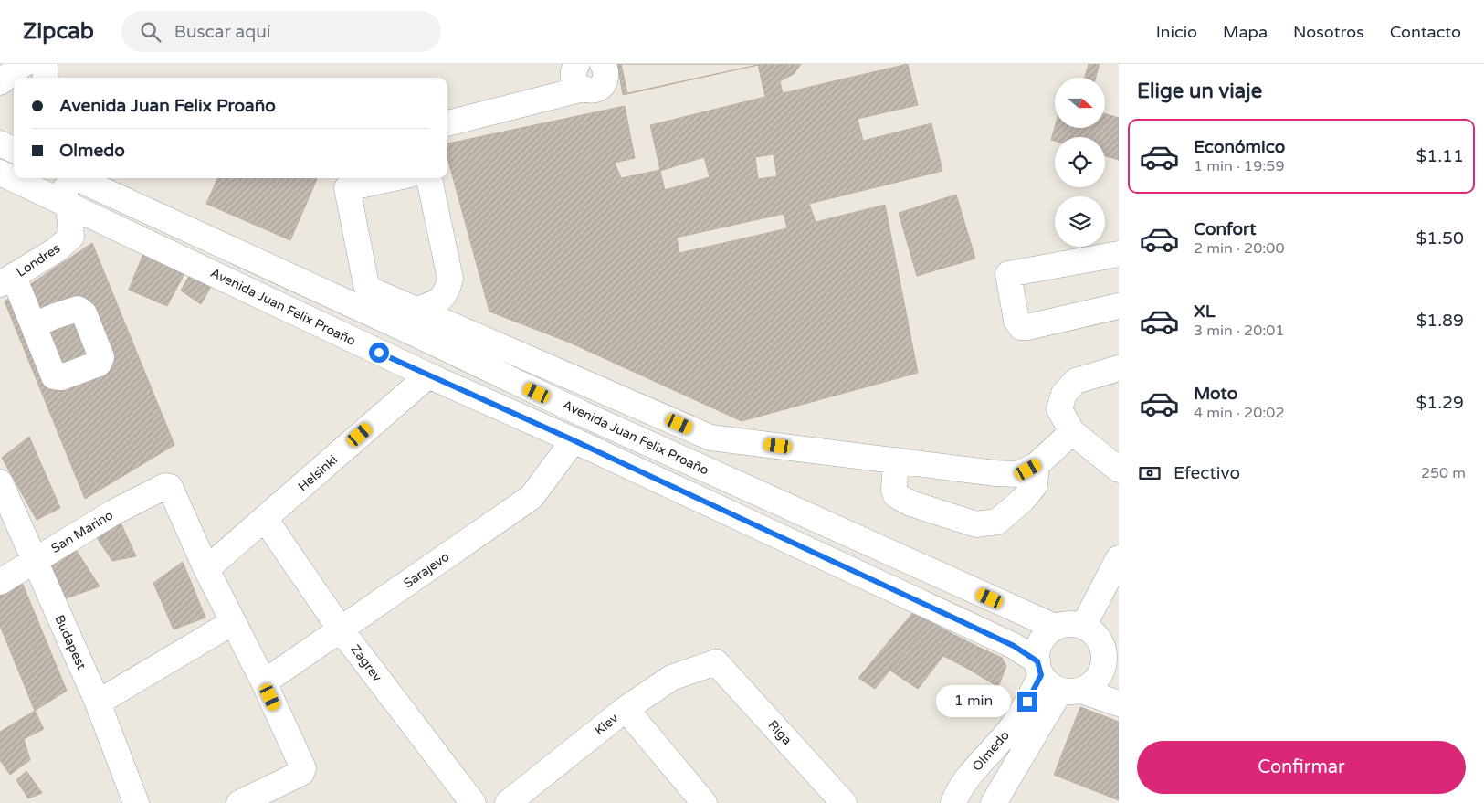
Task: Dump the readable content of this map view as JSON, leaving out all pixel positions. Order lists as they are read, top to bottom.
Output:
{
  "streets": {
    "street": [
      "Londres",
      "Avenida Juan Felix Proaño",
      "Helsinki",
      "San Marino",
      "Sarajevo",
      "Budapest",
      "Zagrev",
      "Kiev",
      "Riga",
      "Olmedo"
    ]
  },
  "crossings": [
    ["Londres", "Avenida Juan Felix Proaño"],
    ["Avenida Juan Felix Proaño", "Helsinki"],
    ["Avenida Juan Felix Proaño", "Sarajevo"],
    ["Avenida Juan Felix Proaño", "Olmedo"],
    ["Helsinki", "San Marino"],
    ["Helsinki", "Zagrev"],
    ["San Marino", "Budapest"],
    ["Sarajevo", "Zagrev"],
    ["Kiev", "Riga"]
  ],
  "north": "right",
  "page": {
    "header": "Zipcab",
    "search": "Buscar aquí",
    "nav": [
      "Inicio",
      "Mapa",
      "Nosotros",
      "Contacto"
    ],
    "heading": "Elige un viaje",
    "banner": ["Avenida Juan Felix Proaño", "Olmedo"],
    "list": [
      {
        "name": "Económico",
        "note": "1 min · 19:59",
        "value": "$1.11"
      },
      {
        "name": "Confort",
        "note": "2 min · 20:00",
        "value": "$1.50"
      },
      {
        "name": "XL",
        "note": "3 min · 20:01",
        "value": "$1.89"
      },
      {
        "name": "Moto",
        "note": "4 min · 20:02",
        "value": "$1.29"
      }
    ],
    "pay": ["Efectivo", "250 m"],
    "bubble": "1 min",
    "buttons": "Confirmar"
  }
}
